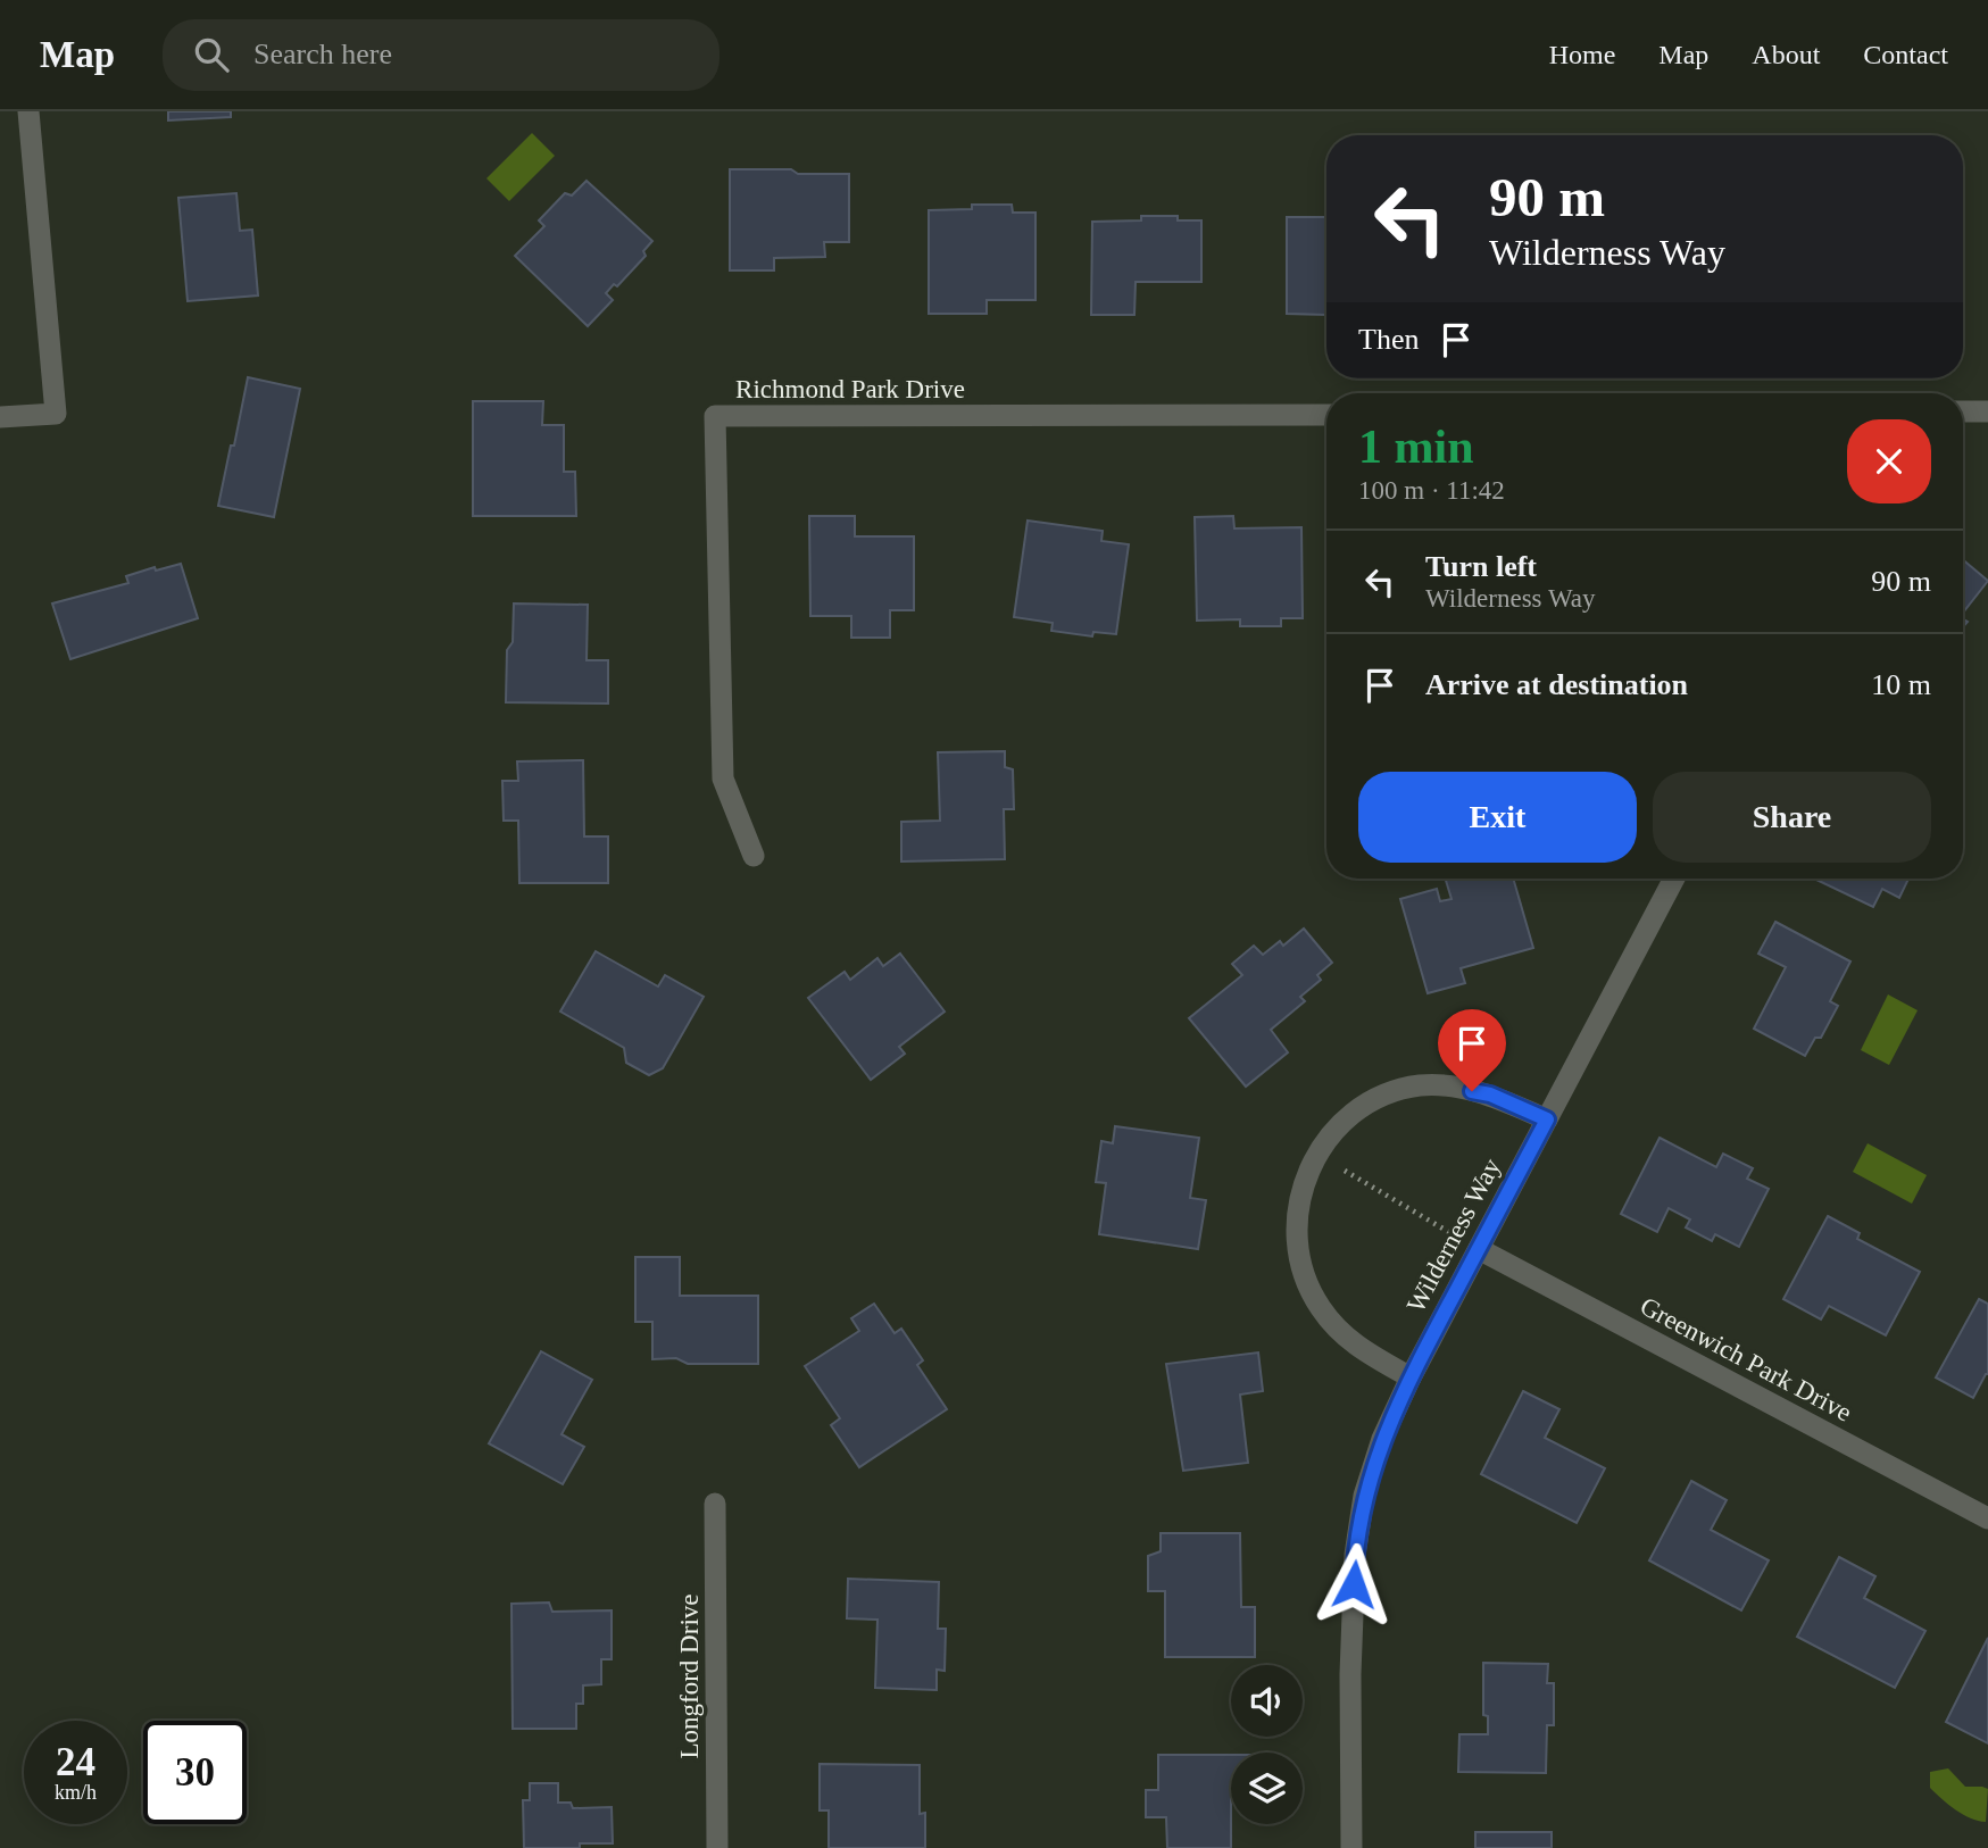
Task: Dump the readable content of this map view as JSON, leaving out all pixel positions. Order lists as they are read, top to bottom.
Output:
{
  "streets": {
    "street": [
      "Richmond Park Drive",
      "Wilderness Way",
      "Greenwich Park Drive",
      "Longford Drive"
    ]
  },
  "crossings": [
    ["Wilderness Way", "Greenwich Park Drive"]
  ],
  "page": {
    "header": "Map",
    "search": "Search here",
    "nav": [
      "Home",
      "Map",
      "About",
      "Contact"
    ],
    "turn": ["90 m", "Wilderness Way"],
    "then": "Then",
    "heading": ["1 min", "100 m · 11:42"],
    "list": [
      {
        "name": "Turn left",
        "note": "Wilderness Way",
        "value": "90 m"
      },
      {
        "name": "Arrive at destination",
        "value": "10 m"
      }
    ],
    "buttons": ["Exit", "Share"],
    "speed": "24 km/h",
    "limit": "30"
  }
}
